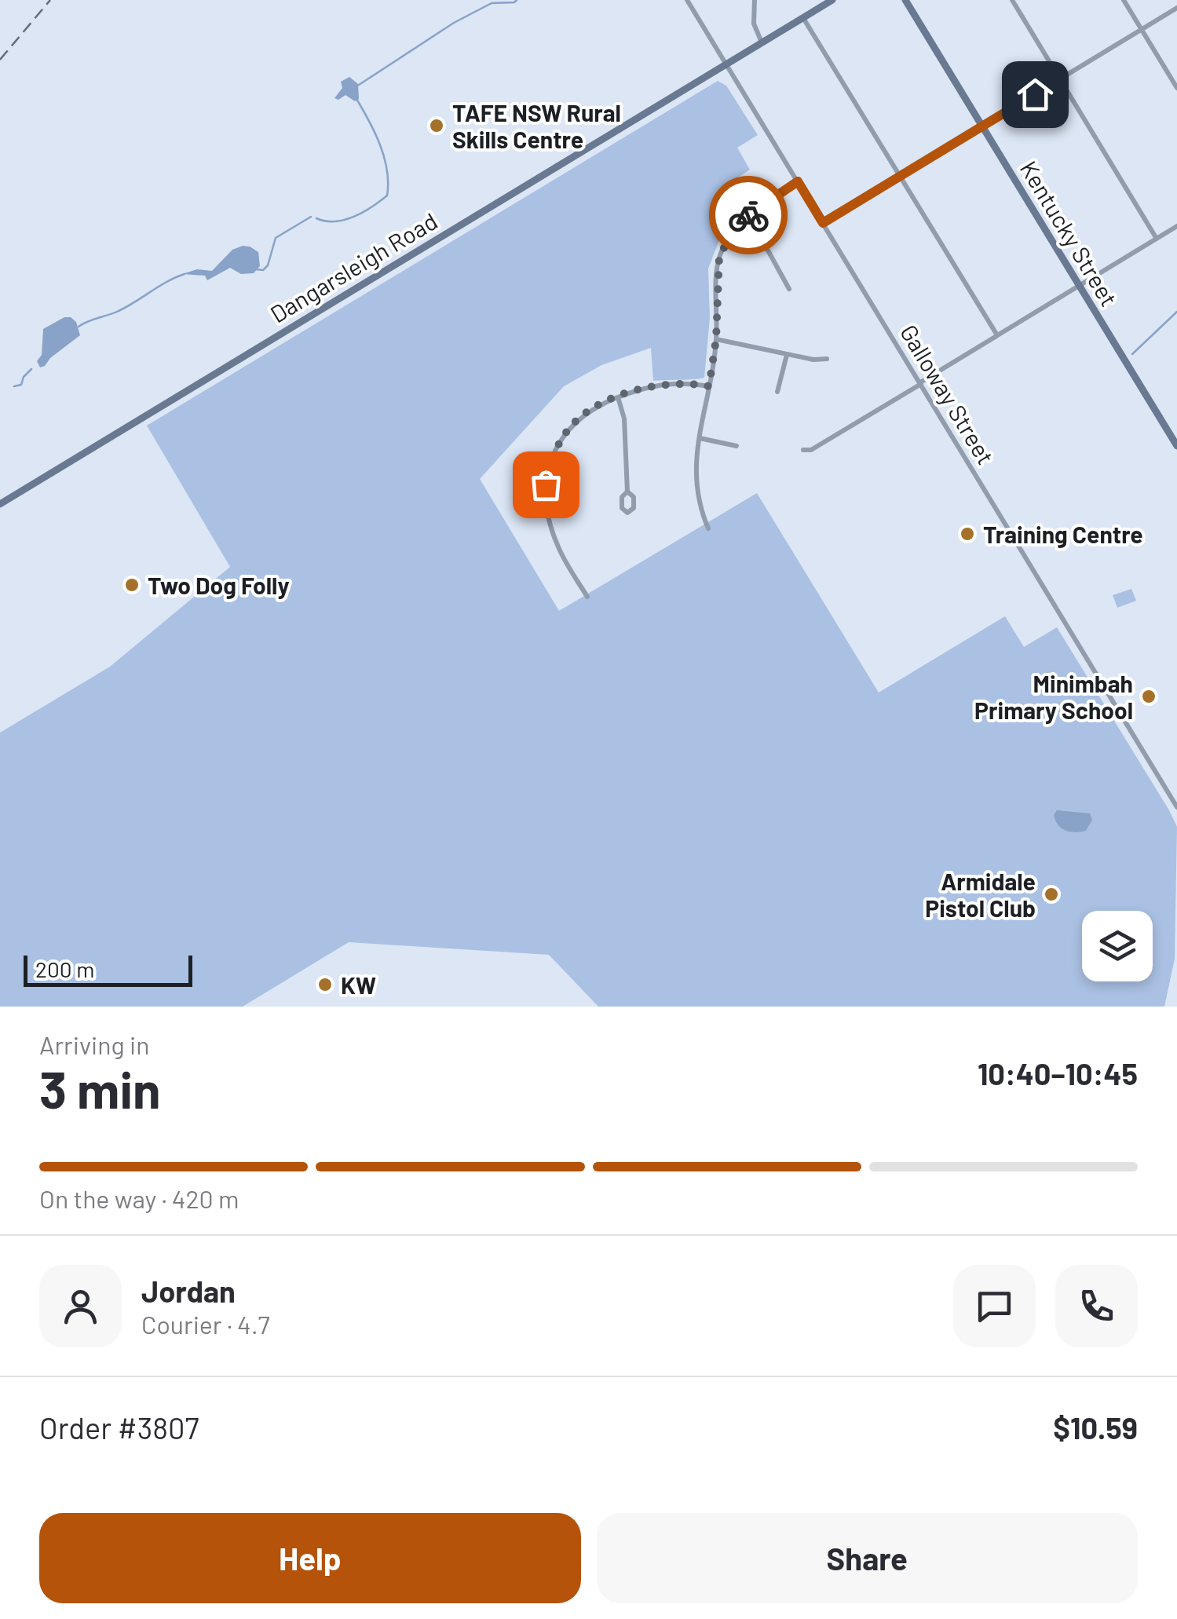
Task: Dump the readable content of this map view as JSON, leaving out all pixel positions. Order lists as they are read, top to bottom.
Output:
{
  "streets": {
    "street": ["Kentucky Street", "Dangarsleigh Road", "Galloway Street"]
  },
  "crossings": [
    ["Dangarsleigh Road", "Galloway Street"]
  ],
  "places": [
    "TAFE NSW Rural Skills Centre",
    "Training Centre",
    "Two Dog Folly",
    "Minimbah Primary School",
    "Armidale Pistol Club",
    "KW"
  ],
  "scale_bar": "200 m",
  "page": {
    "scale": "200 m",
    "heading": ["3 min", "Arriving in", "10:40–10:45"],
    "panel": [
      "Jordan",
      "Courier · 4.7",
      "Order #3807",
      "$10.59"
    ],
    "bar": "On the way · 420 m",
    "buttons": ["Help", "Share"]
  }
}
